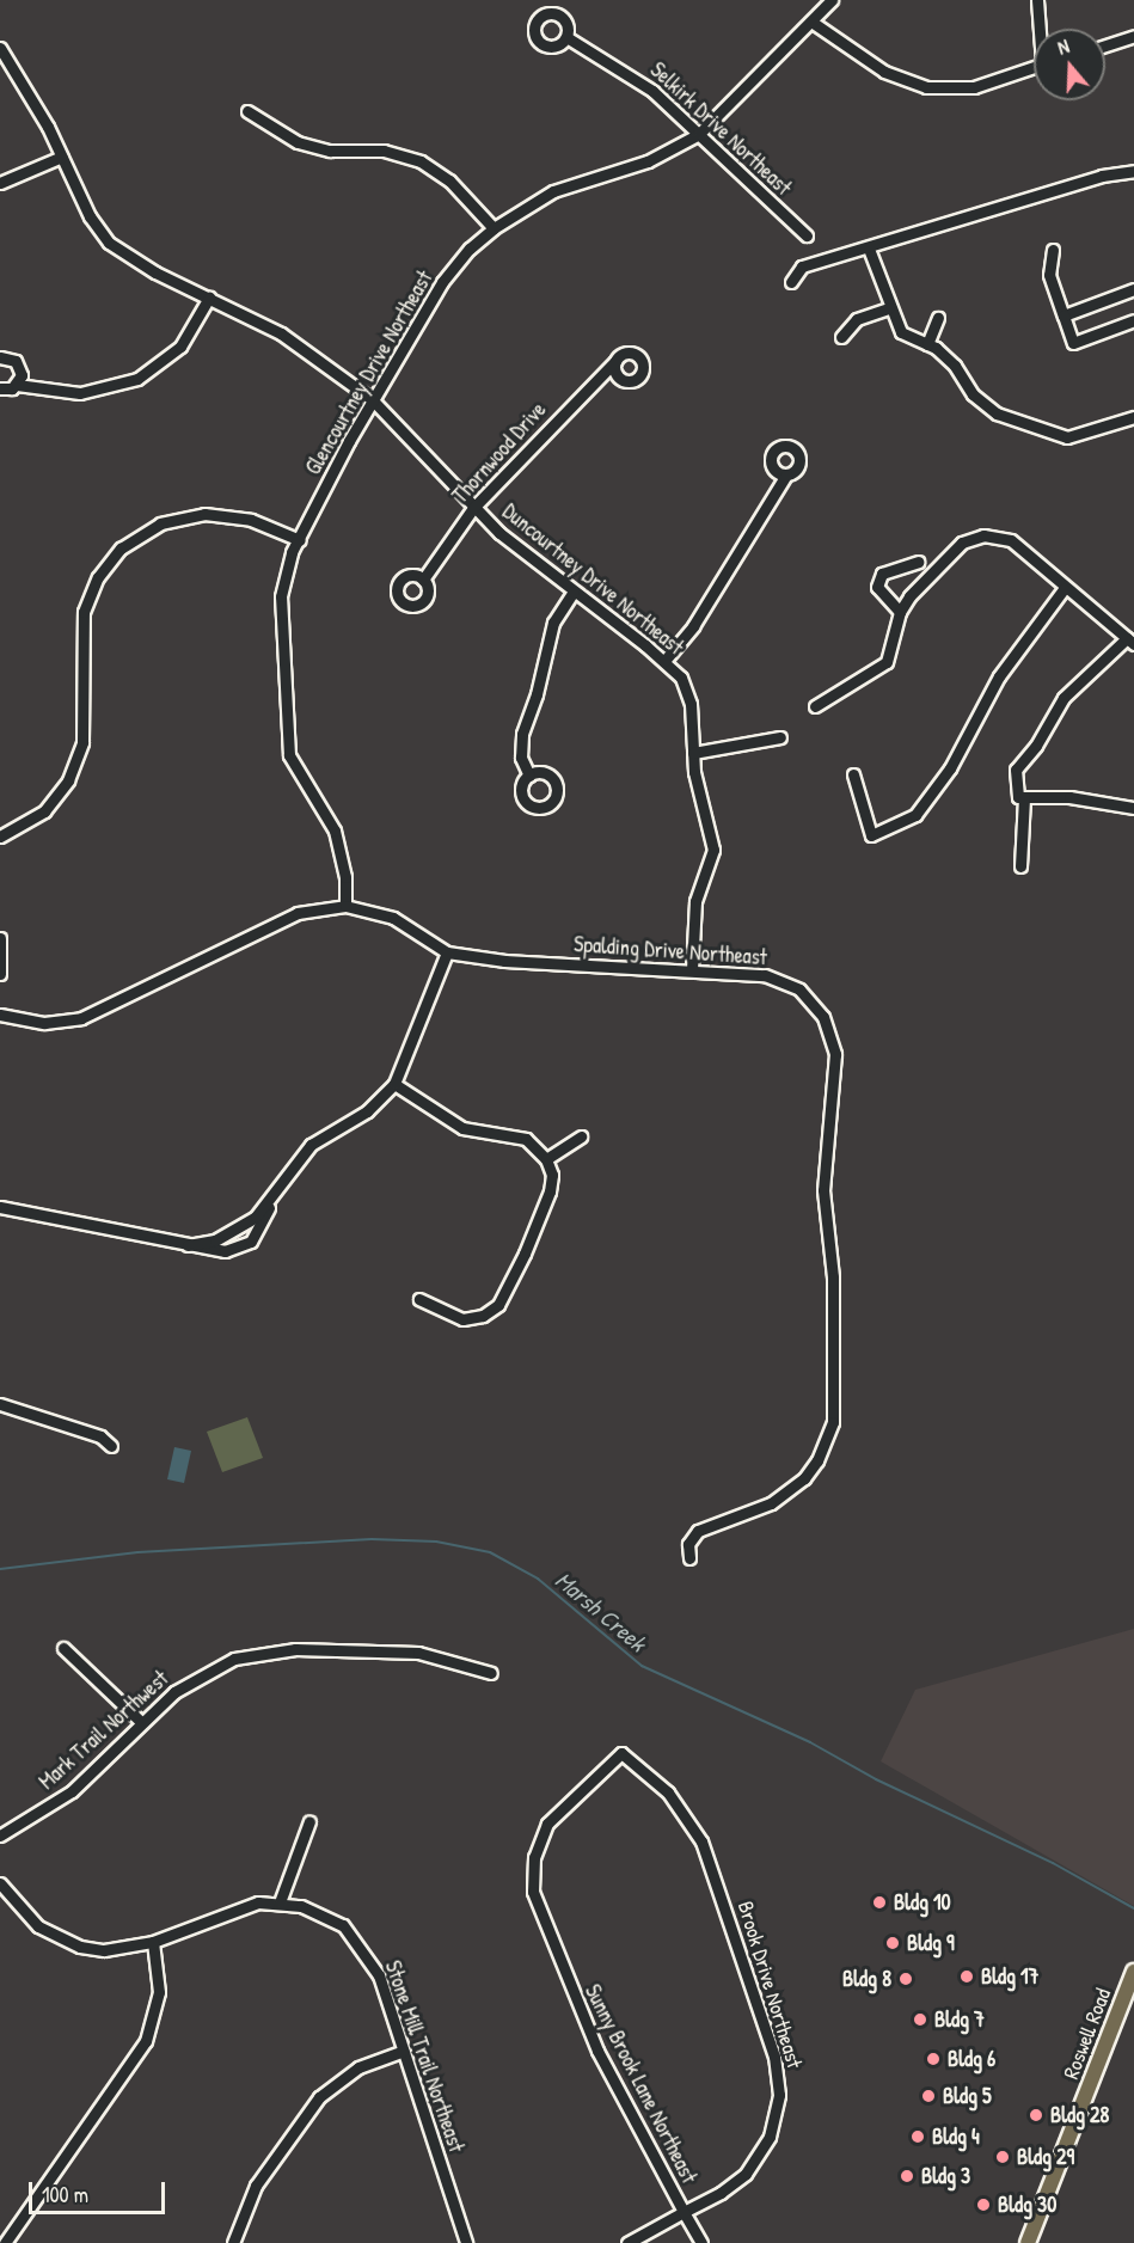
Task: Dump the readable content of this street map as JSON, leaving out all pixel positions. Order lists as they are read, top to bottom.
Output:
{
  "streets": {
    "main road": ["Roswell Road"],
    "street": [
      "Selkirk Drive Northeast",
      "Glencourtney Drive Northeast",
      "Thornwood Drive",
      "Duncourtney Drive Northeast",
      "Spalding Drive Northeast",
      "Mark Trail Northwest",
      "Brook Drive Northeast",
      "Stone Mill Trail Northeast",
      "Sunny Brook Lane Northeast"
    ]
  },
  "crossings": [
    ["Selkirk Drive Northeast", "Glencourtney Drive Northeast"],
    ["Glencourtney Drive Northeast", "Duncourtney Drive Northeast"],
    ["Glencourtney Drive Northeast", "Spalding Drive Northeast"],
    ["Thornwood Drive", "Duncourtney Drive Northeast"],
    ["Duncourtney Drive Northeast", "Spalding Drive Northeast"],
    ["Brook Drive Northeast", "Sunny Brook Lane Northeast"]
  ],
  "water": ["Marsh Creek"],
  "places": [
    "Bldg 10",
    "Bldg 9",
    "Bldg 17",
    "Bldg 8",
    "Bldg 7",
    "Bldg 6",
    "Bldg 5",
    "Bldg 28",
    "Bldg 4",
    "Bldg 29",
    "Bldg 3",
    "Bldg 30"
  ],
  "scale_bar": "100 m",
  "north": "top"
}
